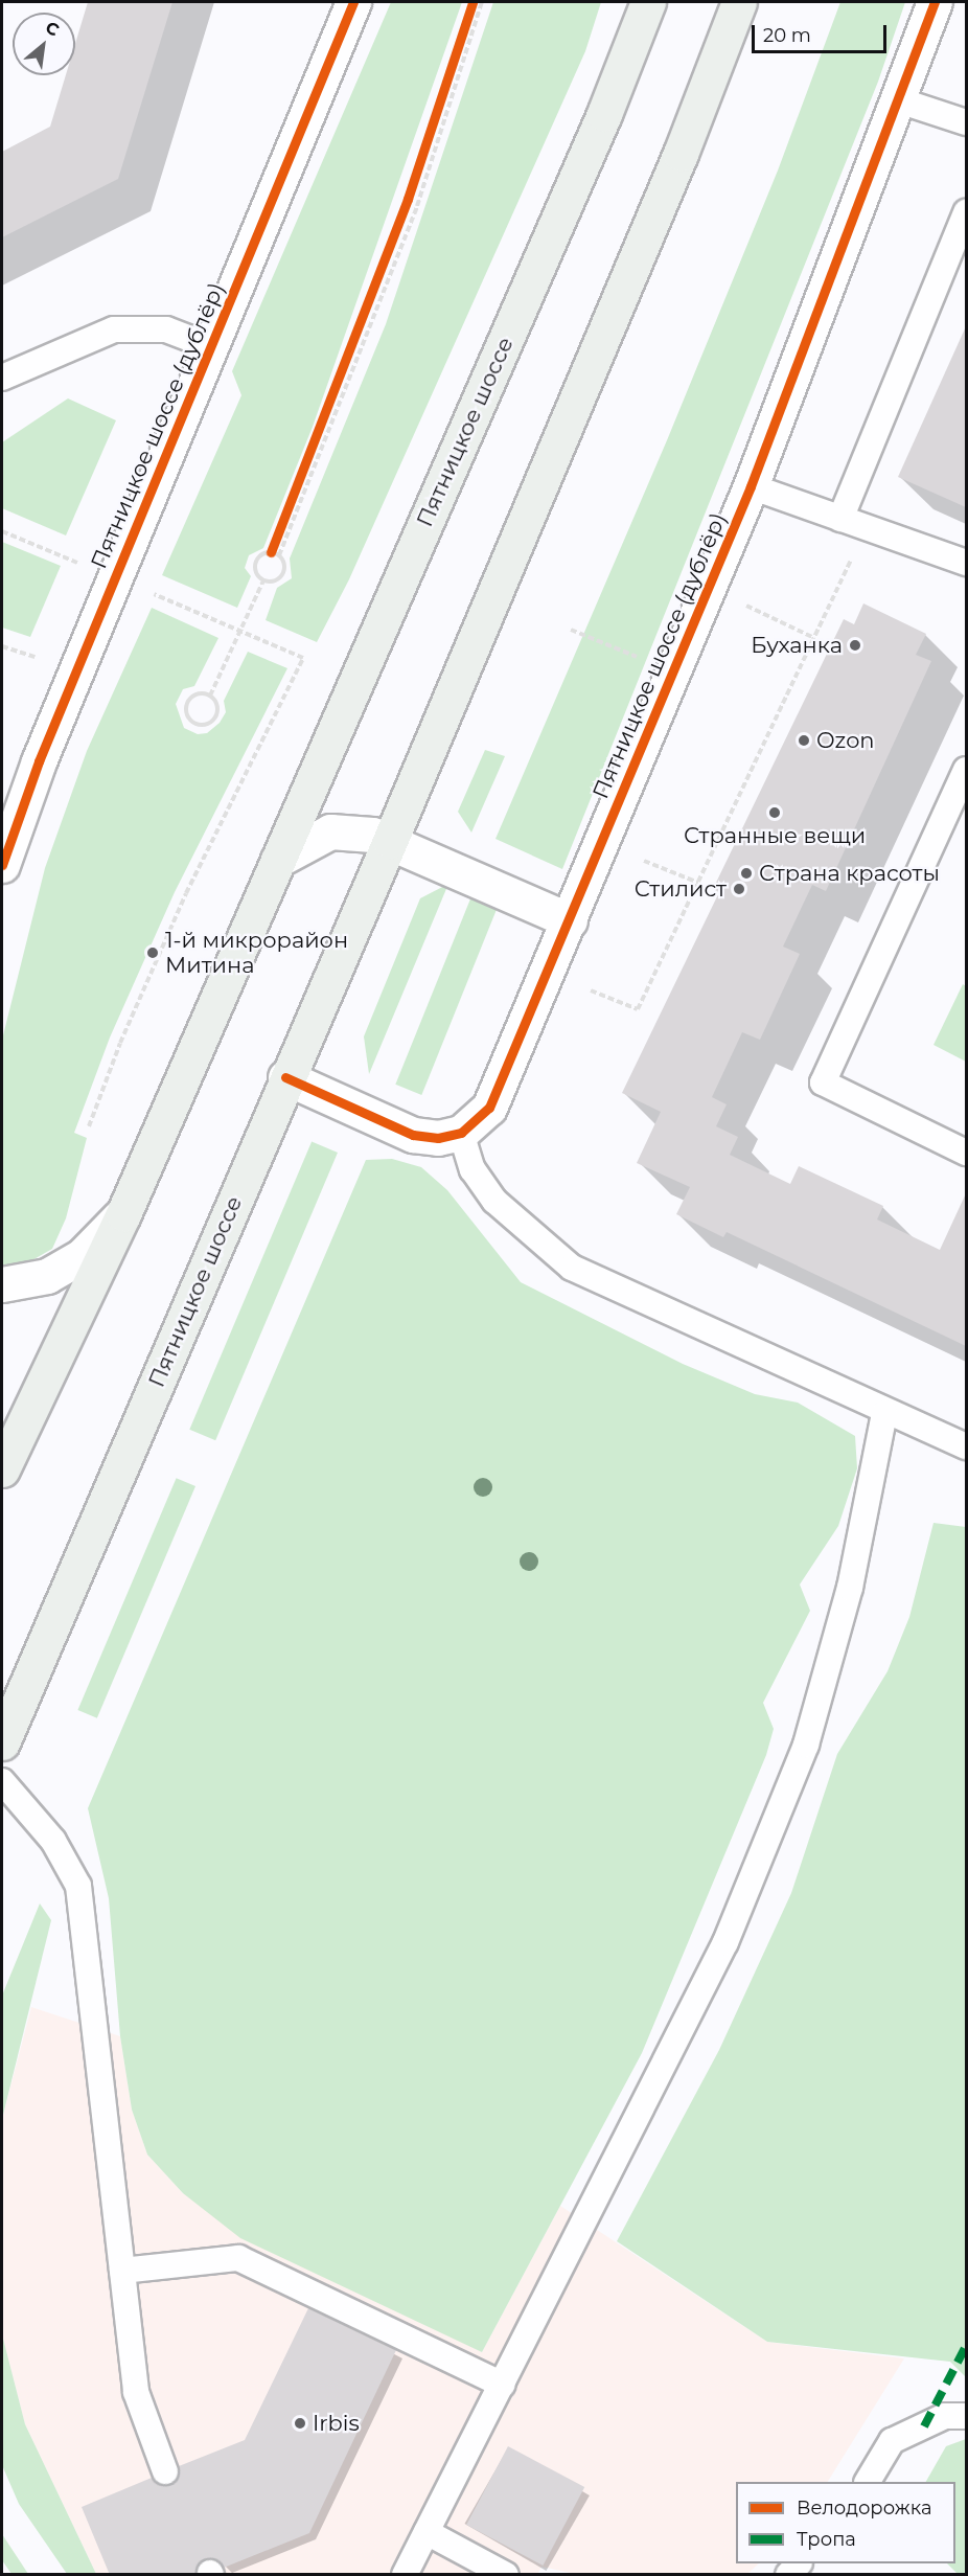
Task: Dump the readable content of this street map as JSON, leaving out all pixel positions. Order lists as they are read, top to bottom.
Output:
{
  "streets": {
    "main road": ["Пятницкое шоссе"],
    "street": ["Пятницкое шоссе (дублёр)"]
  },
  "places": [
    "Буханка",
    "Ozon",
    "Странные вещи",
    "Страна красоты",
    "Стилист",
    "1-й микрорайон Митина",
    "Irbis"
  ],
  "legend": ["Велодорожка", "Тропа"],
  "scale_bar": "20 m",
  "north": "top right"
}
